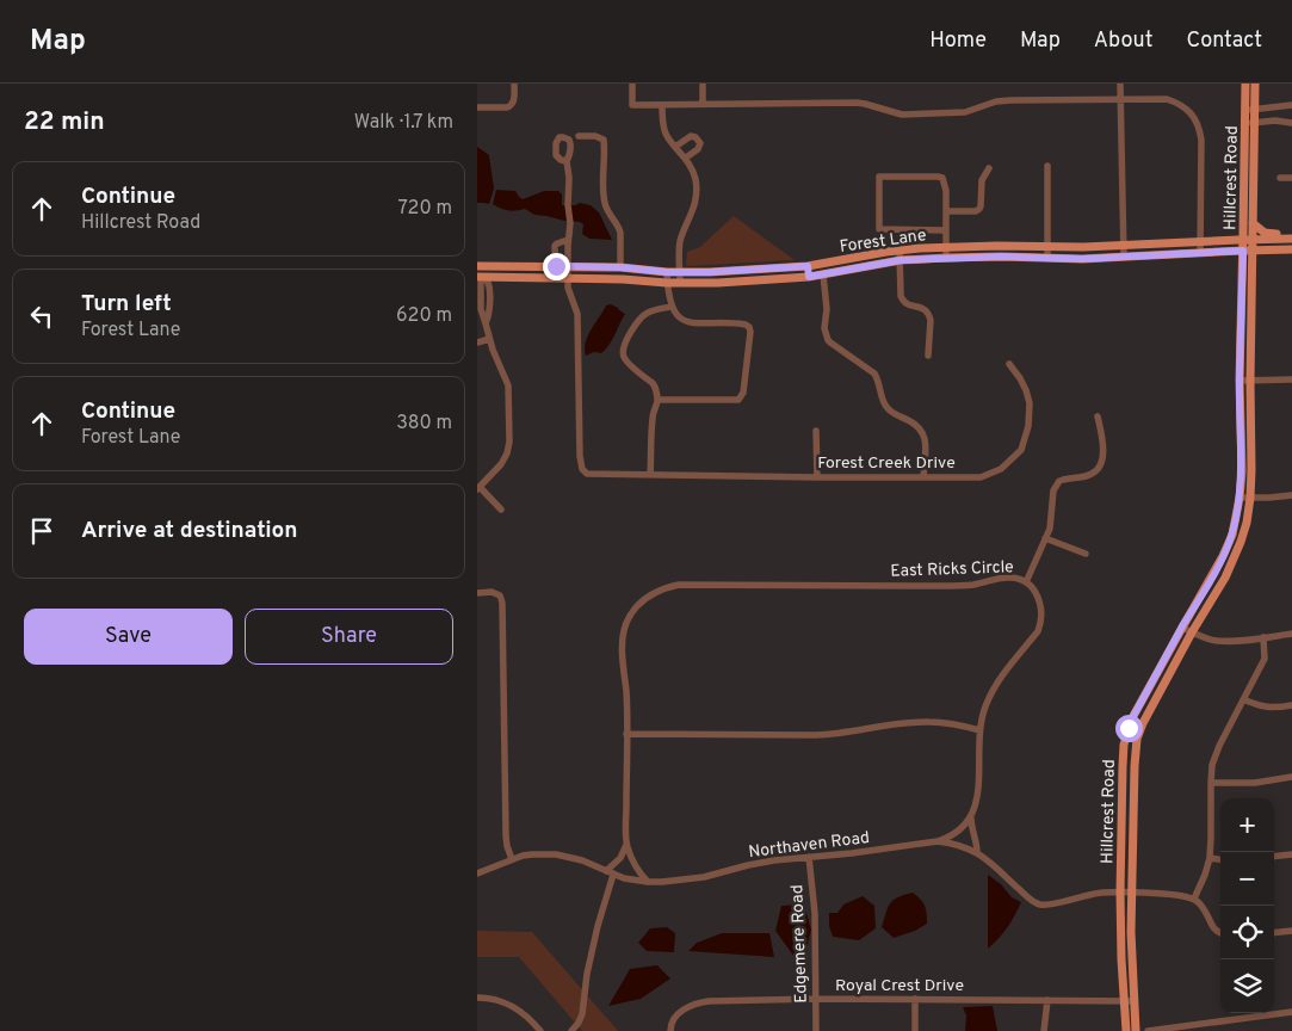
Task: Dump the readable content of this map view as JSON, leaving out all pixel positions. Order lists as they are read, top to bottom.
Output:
{
  "streets": {
    "main road": ["Hillcrest Road", "Forest Lane"],
    "street": [
      "Forest Creek Drive",
      "East Ricks Circle",
      "Northaven Road",
      "Edgemere Road",
      "Royal Crest Drive"
    ]
  },
  "crossings": [
    ["Hillcrest Road", "Forest Lane"],
    ["Hillcrest Road", "Northaven Road"],
    ["Hillcrest Road", "Royal Crest Drive"],
    ["Forest Lane", "Forest Creek Drive"],
    ["East Ricks Circle", "Northaven Road"],
    ["Northaven Road", "Edgemere Road"],
    ["Edgemere Road", "Royal Crest Drive"]
  ],
  "page": {
    "header": "Map",
    "nav": [
      "Home",
      "Map",
      "About",
      "Contact"
    ],
    "heading": ["22 min", "Walk · 1.7 km"],
    "list": [
      ["Continue", "Hillcrest Road", "720 m"],
      ["Turn left", "Forest Lane", "620 m"],
      ["Continue", "Forest Lane", "380 m"],
      "Arrive at destination"
    ],
    "buttons": ["Save", "Share"],
    "map_buttons": ["+", "−"]
  }
}
